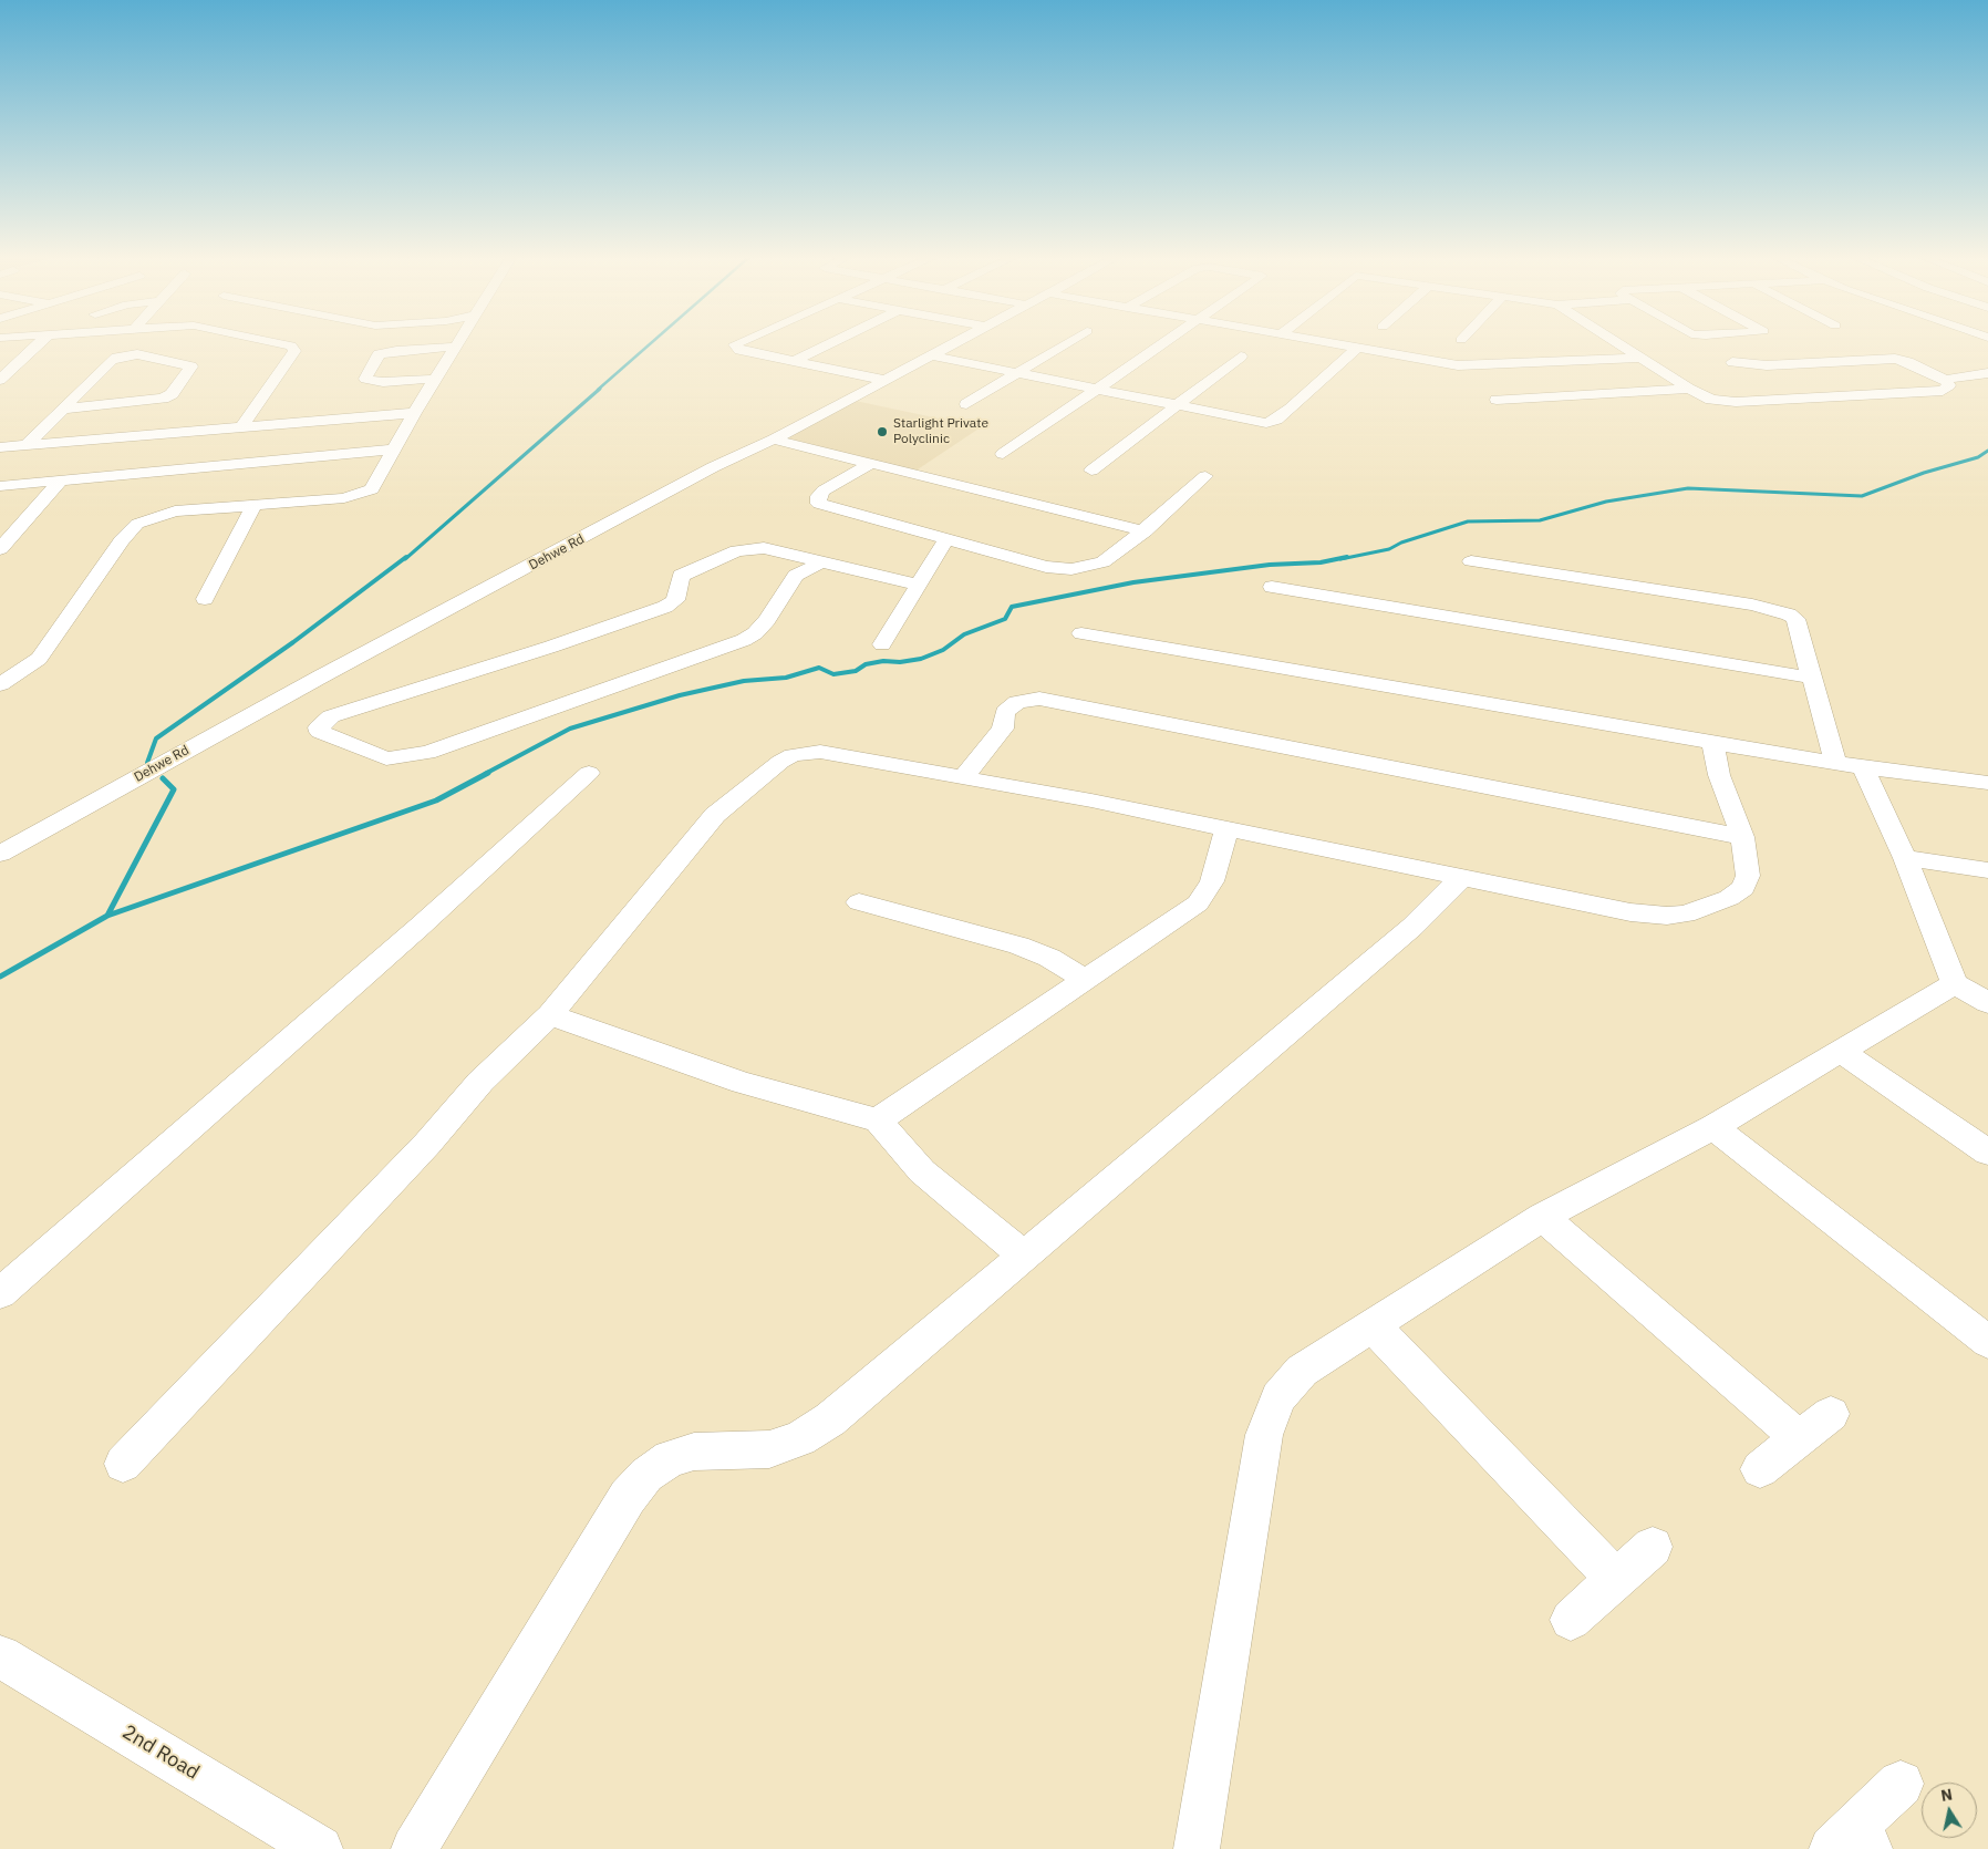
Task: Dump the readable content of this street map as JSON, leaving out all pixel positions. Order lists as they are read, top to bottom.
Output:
{
  "streets": {
    "street": ["Dehwe Rd", "2nd Road"]
  },
  "places": ["Starlight Private Polyclinic"],
  "north": "top"
}
